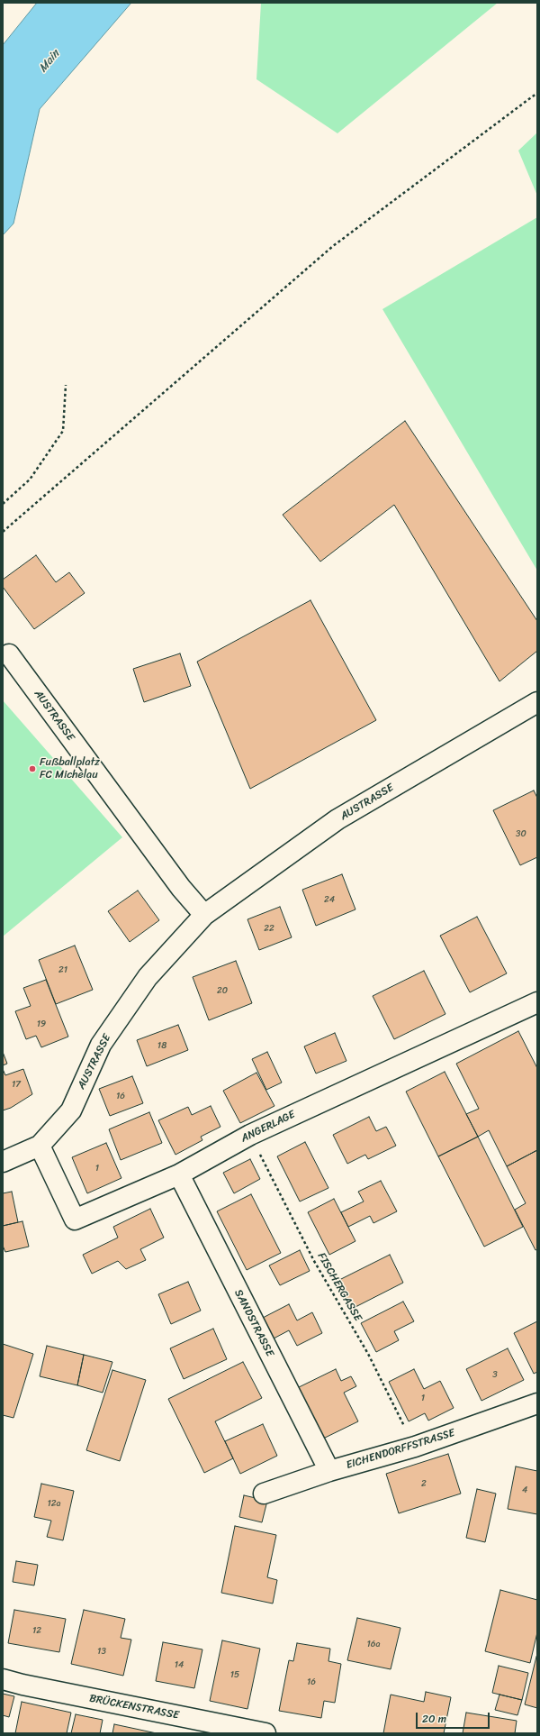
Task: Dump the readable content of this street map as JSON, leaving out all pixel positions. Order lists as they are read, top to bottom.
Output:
{
  "streets": {
    "street": [
      "AUSTRASSE",
      "ANGERLAGE",
      "SANDSTRASSE",
      "EICHENDORFFSTRASSE",
      "BRÜCKENSTRASSE"
    ],
    "path": ["FISCHERGASSE"]
  },
  "crossings": [
    ["AUSTRASSE", "ANGERLAGE"],
    ["ANGERLAGE", "FISCHERGASSE"],
    ["ANGERLAGE", "SANDSTRASSE"],
    ["FISCHERGASSE", "EICHENDORFFSTRASSE"],
    ["SANDSTRASSE", "EICHENDORFFSTRASSE"]
  ],
  "water": ["Main"],
  "places": ["Fußballplatz FC Michelau"],
  "house_numbers": [
    "30",
    "24",
    "22",
    "21",
    "20",
    "19",
    "18",
    "17",
    "16",
    "1",
    "3",
    "1",
    "2",
    "4",
    "12a",
    "12",
    "16a",
    "13",
    "14",
    "15",
    "16"
  ],
  "scale_bar": "20 m"
}
